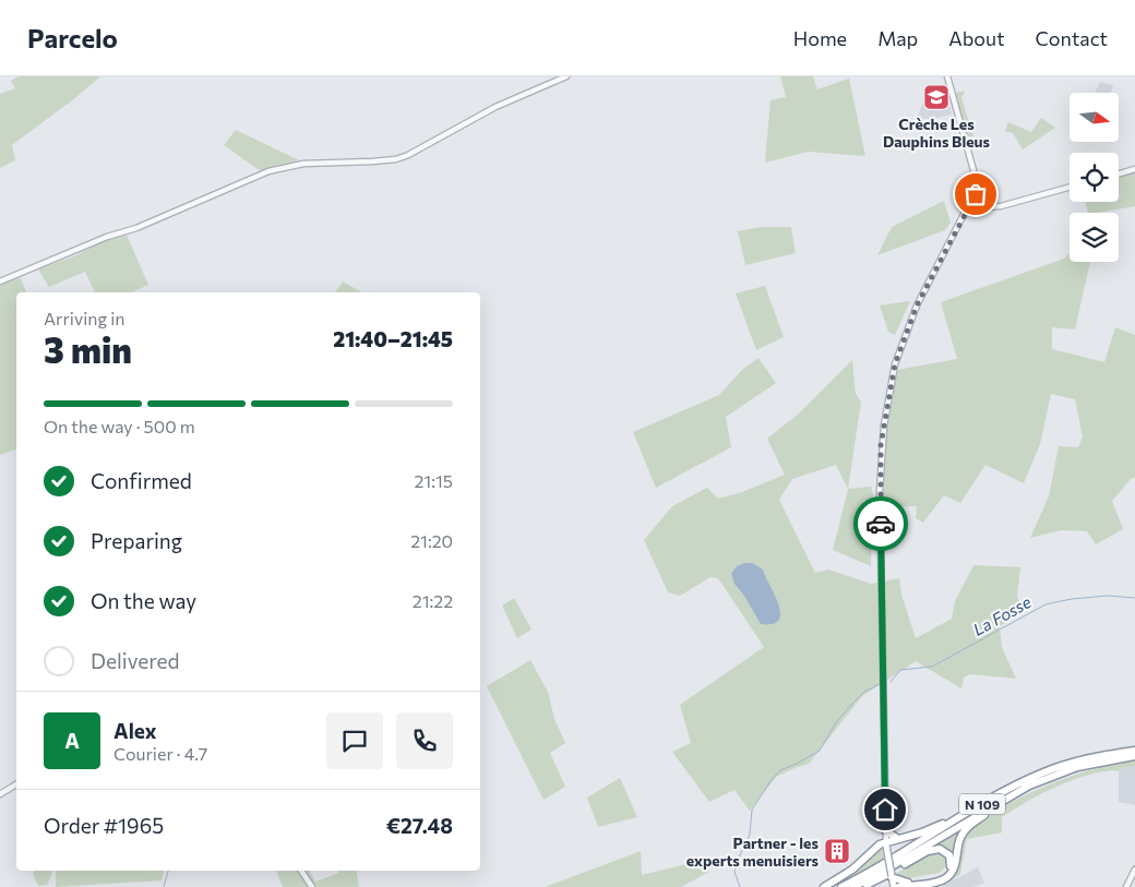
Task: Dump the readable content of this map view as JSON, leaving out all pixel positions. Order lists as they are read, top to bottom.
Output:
{
  "streets": {
    "highway": ["N 109"]
  },
  "water": ["La Fosse"],
  "places": {
    "school or university": ["Crèche Les Dauphins Bleus"],
    "building": ["Partner - les experts menuisiers"]
  },
  "north": "right",
  "page": {
    "header": "Parcelo",
    "nav": [
      "Home",
      "Map",
      "About",
      "Contact"
    ],
    "heading": ["3 min", "Arriving in", "21:40–21:45"],
    "panel": [
      "Alex",
      "Courier · 4.7",
      "Order #1965",
      "€27.48"
    ],
    "bar": "On the way · 500 m",
    "list": [
      ["Confirmed", "21:15"],
      ["Preparing", "21:20"],
      ["On the way", "21:22"],
      "Delivered"
    ],
    "round": "A"
  }
}
